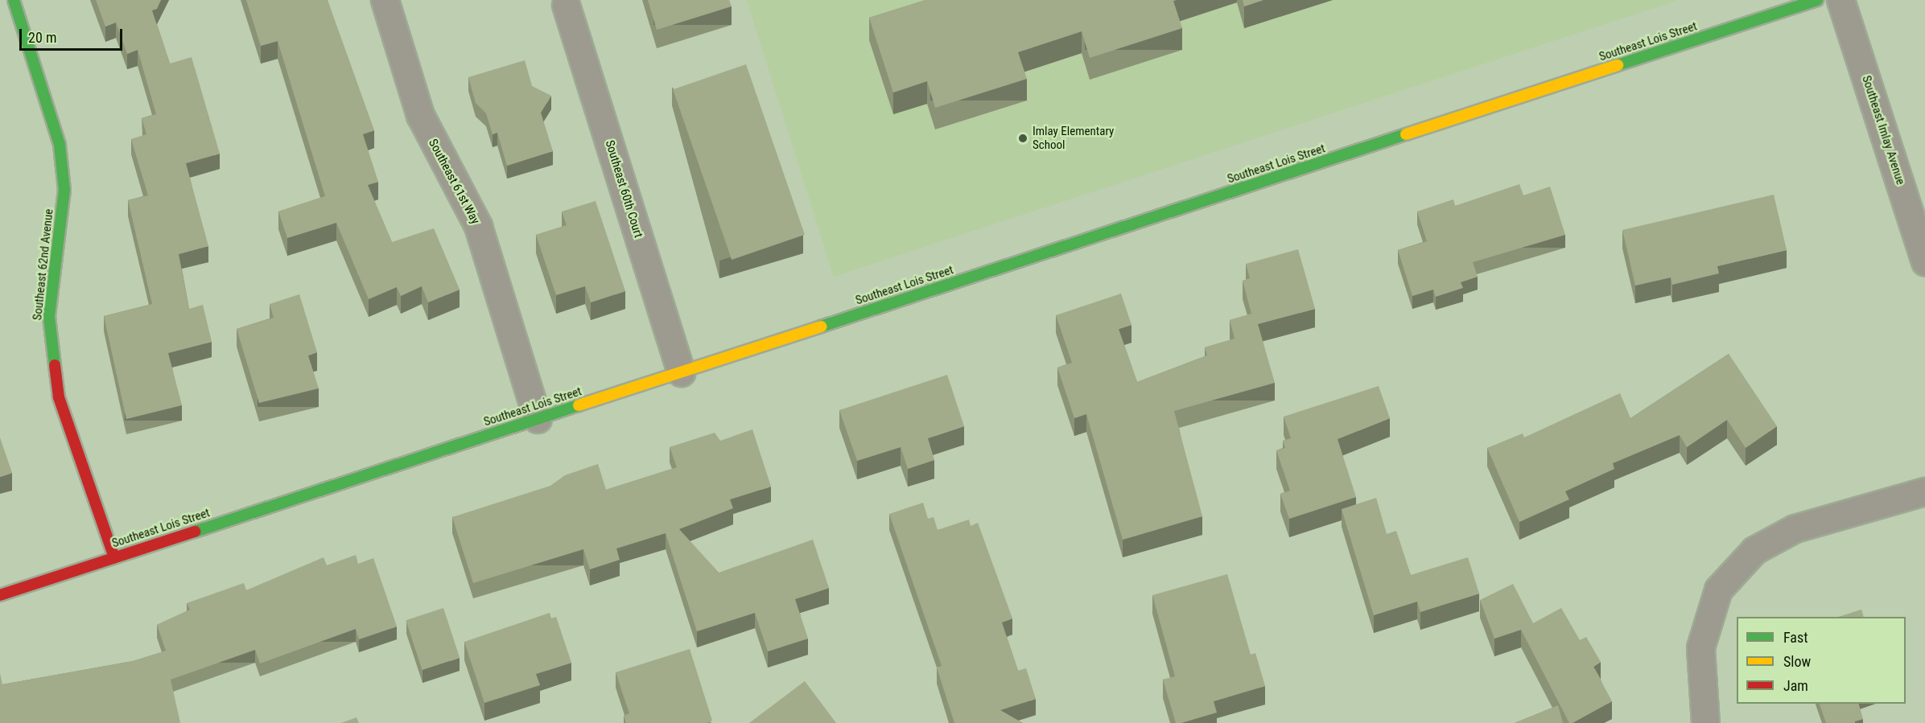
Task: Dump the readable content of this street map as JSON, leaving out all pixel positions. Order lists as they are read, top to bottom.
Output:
{
  "streets": {
    "street": [
      "Southeast Lois Street",
      "Southeast Imlay Avenue",
      "Southeast 61st Way",
      "Southeast 60th Court",
      "Southeast 62nd Avenue"
    ]
  },
  "crossings": [
    ["Southeast Lois Street", "Southeast 61st Way"],
    ["Southeast Lois Street", "Southeast 60th Court"],
    ["Southeast Lois Street", "Southeast 62nd Avenue"]
  ],
  "places": ["Imlay Elementary School"],
  "legend": ["Fast", "Slow", "Jam"],
  "scale_bar": "20 m"
}
